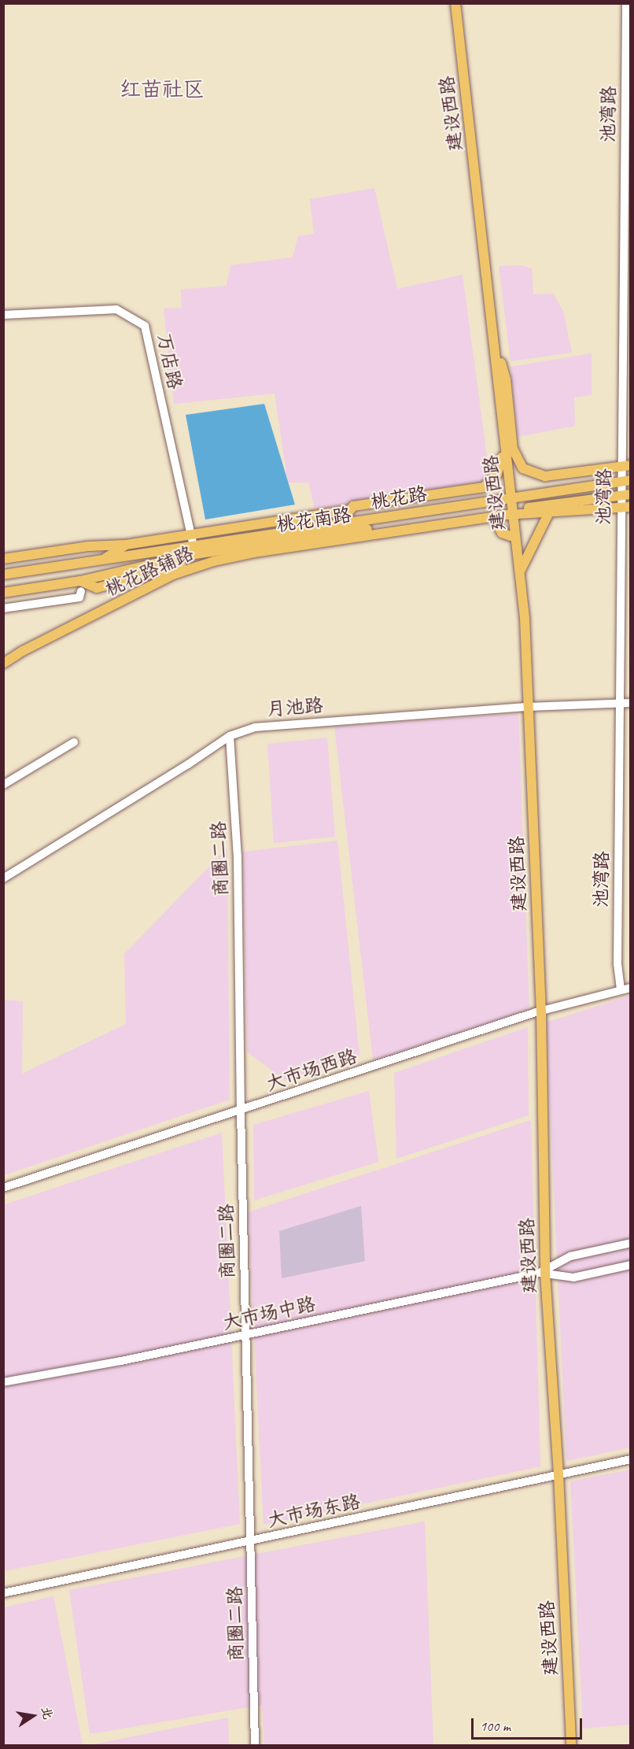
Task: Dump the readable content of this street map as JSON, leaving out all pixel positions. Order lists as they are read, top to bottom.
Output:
{
  "streets": {
    "main road": [
      "建设西路",
      "桃花路",
      "桃花南路",
      "桃花路辅路"
    ],
    "street": [
      "池湾路",
      "万店路",
      "月池路",
      "商圈二路",
      "大市场西路",
      "大市场中路",
      "大市场东路"
    ]
  },
  "crossings": [
    ["建设西路", "桃花路"],
    ["建设西路", "桃花南路"],
    ["建设西路", "桃花路辅路"],
    ["建设西路", "月池路"],
    ["建设西路", "大市场西路"],
    ["建设西路", "大市场中路"],
    ["建设西路", "大市场东路"],
    ["池湾路", "桃花路"],
    ["池湾路", "桃花南路"],
    ["池湾路", "桃花路辅路"],
    ["池湾路", "月池路"],
    ["池湾路", "大市场西路"],
    ["万店路", "桃花路"],
    ["桃花路", "桃花南路"],
    ["桃花南路", "桃花路辅路"],
    ["月池路", "商圈二路"],
    ["商圈二路", "大市场西路"],
    ["商圈二路", "大市场中路"],
    ["商圈二路", "大市场东路"]
  ],
  "districts": ["红苗社区"],
  "scale_bar": "100 m",
  "north": "right"
}
